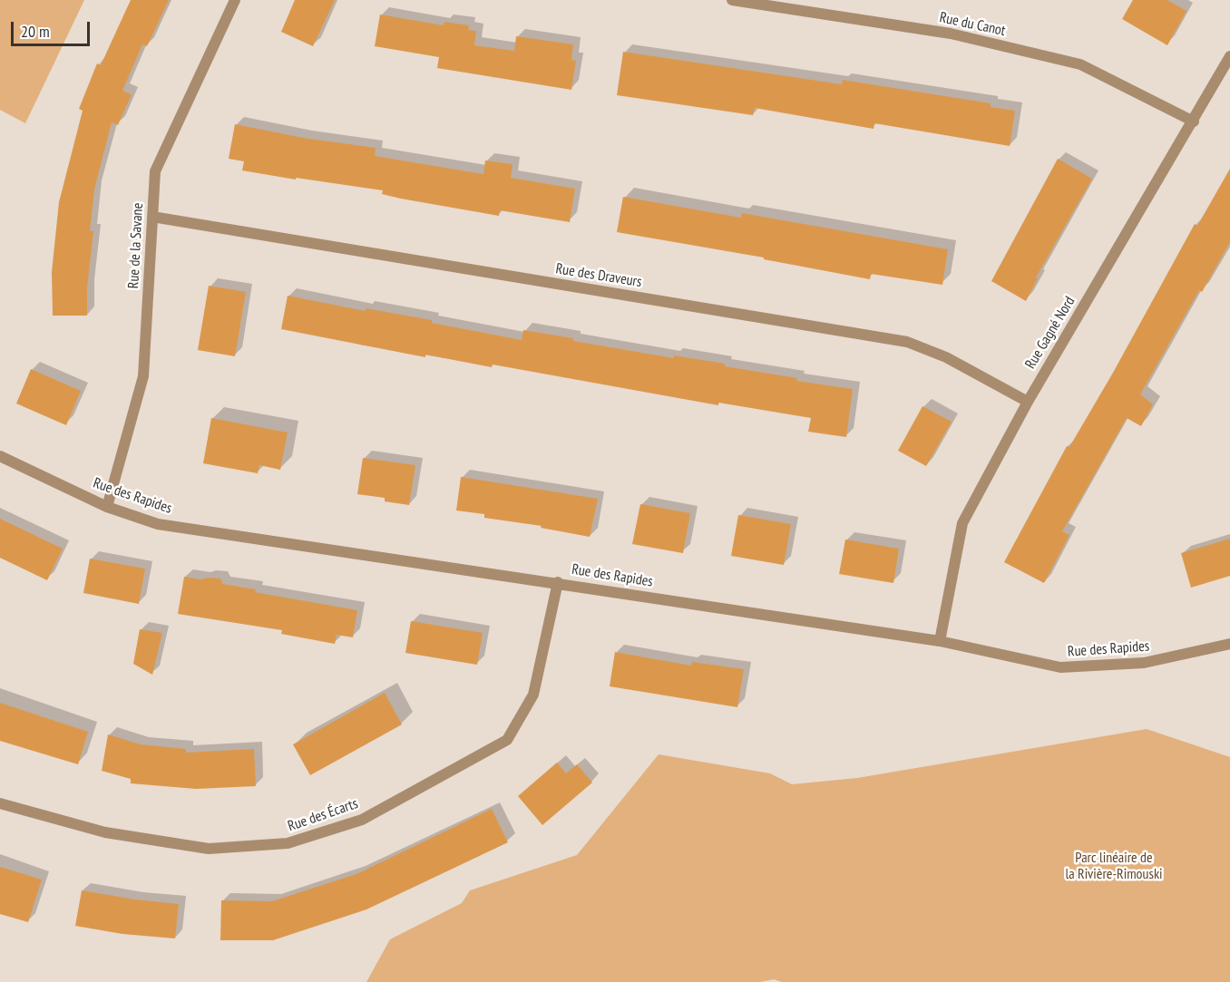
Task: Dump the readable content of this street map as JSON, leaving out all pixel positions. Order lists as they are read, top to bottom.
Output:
{
  "streets": {
    "street": [
      "Rue du Canot",
      "Rue de la Savane",
      "Rue des Draveurs",
      "Rue Gagné Nord",
      "Rue des Rapides",
      "Rue des Écarts"
    ]
  },
  "crossings": [
    ["Rue du Canot", "Rue Gagné Nord"],
    ["Rue de la Savane", "Rue des Draveurs"],
    ["Rue de la Savane", "Rue des Rapides"],
    ["Rue des Draveurs", "Rue Gagné Nord"],
    ["Rue Gagné Nord", "Rue des Rapides"],
    ["Rue des Rapides", "Rue des Écarts"]
  ],
  "parks": ["Parc linéaire de la Rivière-Rimouski"],
  "scale_bar": "20 m"
}
